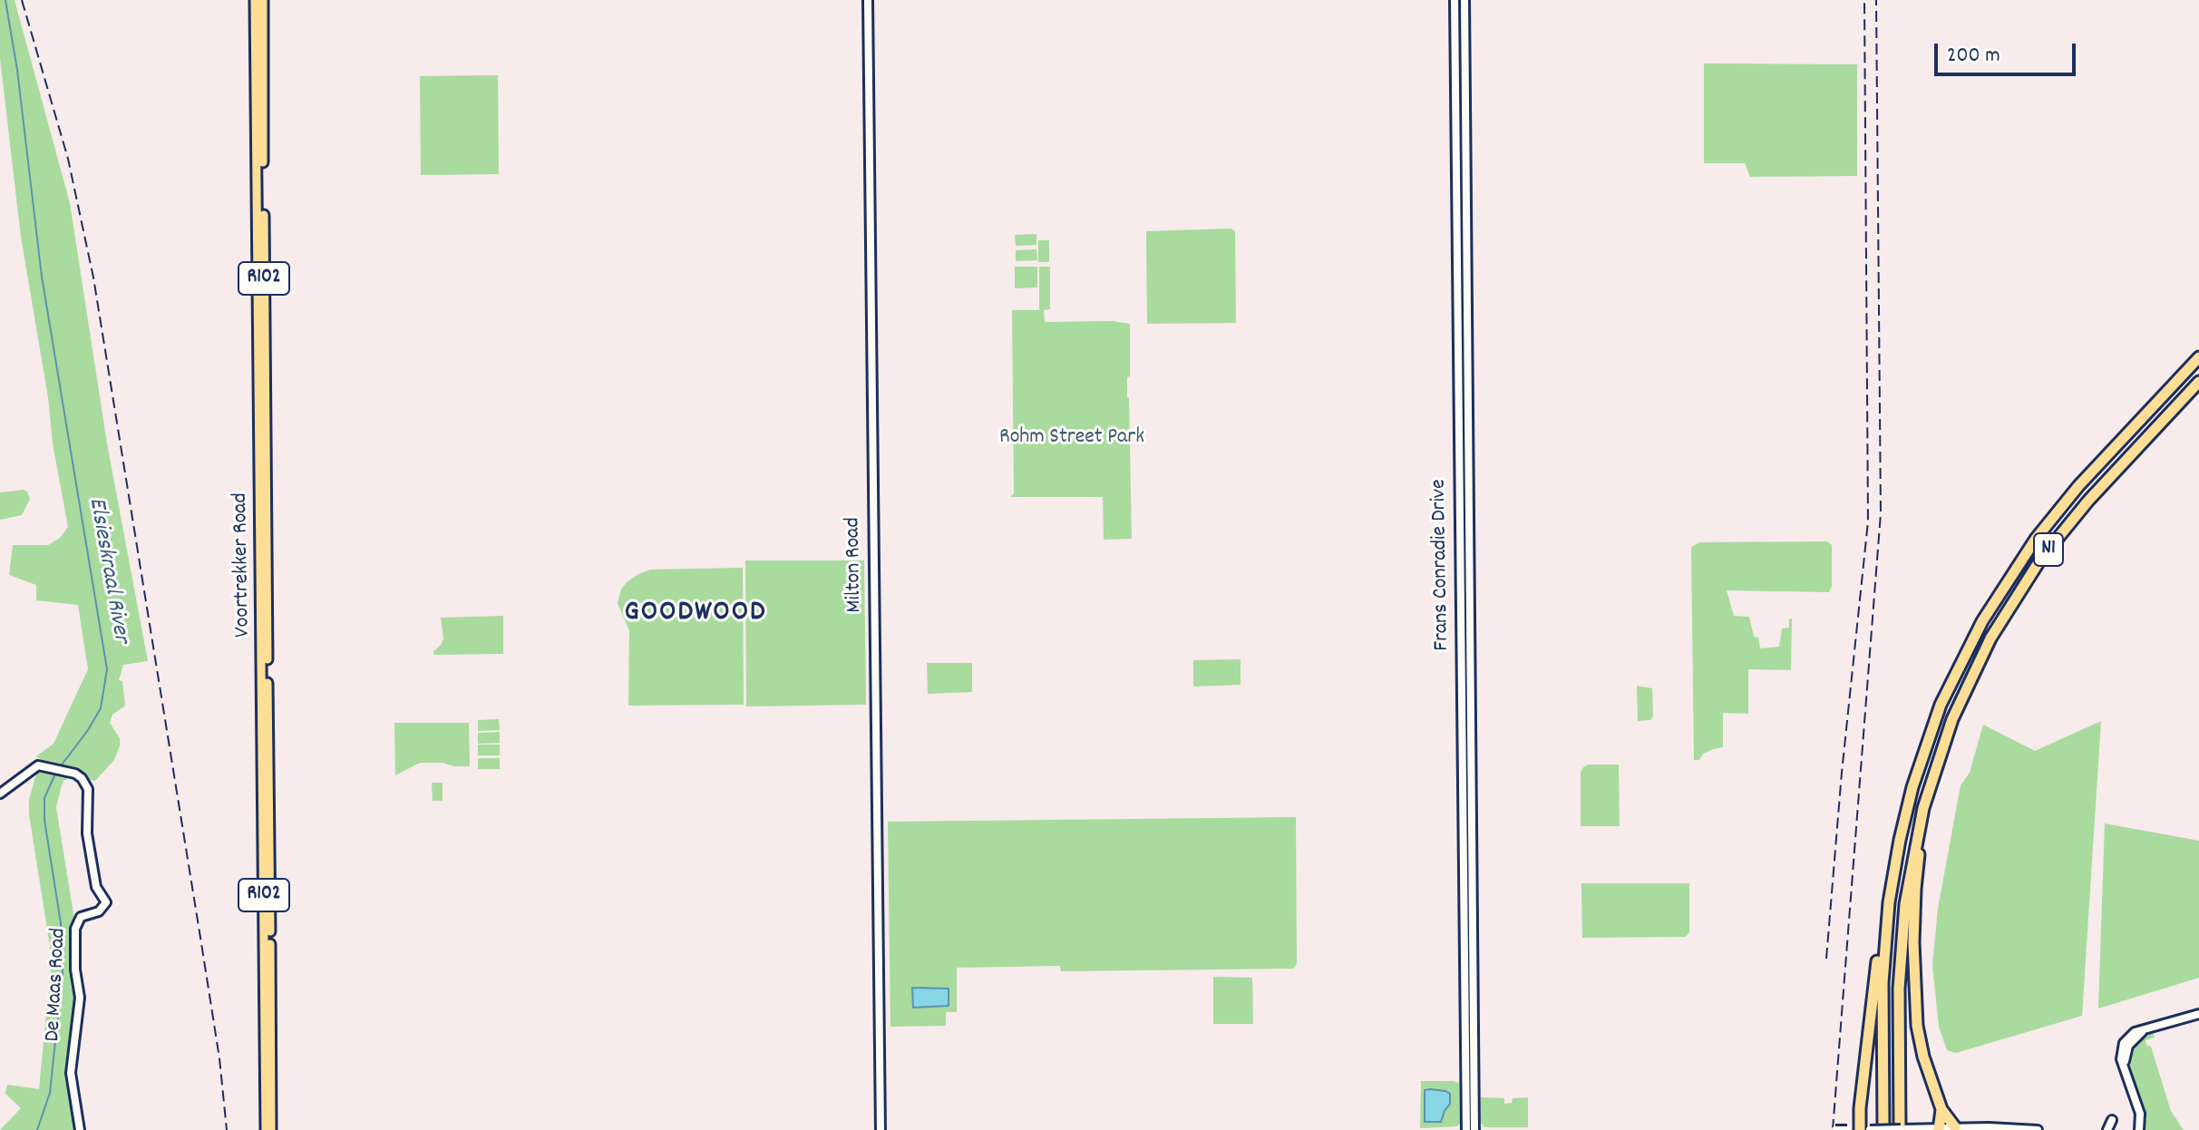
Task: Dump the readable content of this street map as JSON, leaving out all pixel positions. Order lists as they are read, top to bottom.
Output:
{
  "streets": {
    "highway": ["N1"],
    "main road": [
      "R102",
      "Voortrekker Road",
      "Milton Road",
      "Frans Conradie Drive",
      "De Maas Road"
    ]
  },
  "districts": ["GOODWOOD"],
  "water": ["Elsieskraal River"],
  "parks": ["Rohm Street Park"],
  "scale_bar": "200 m"
}
